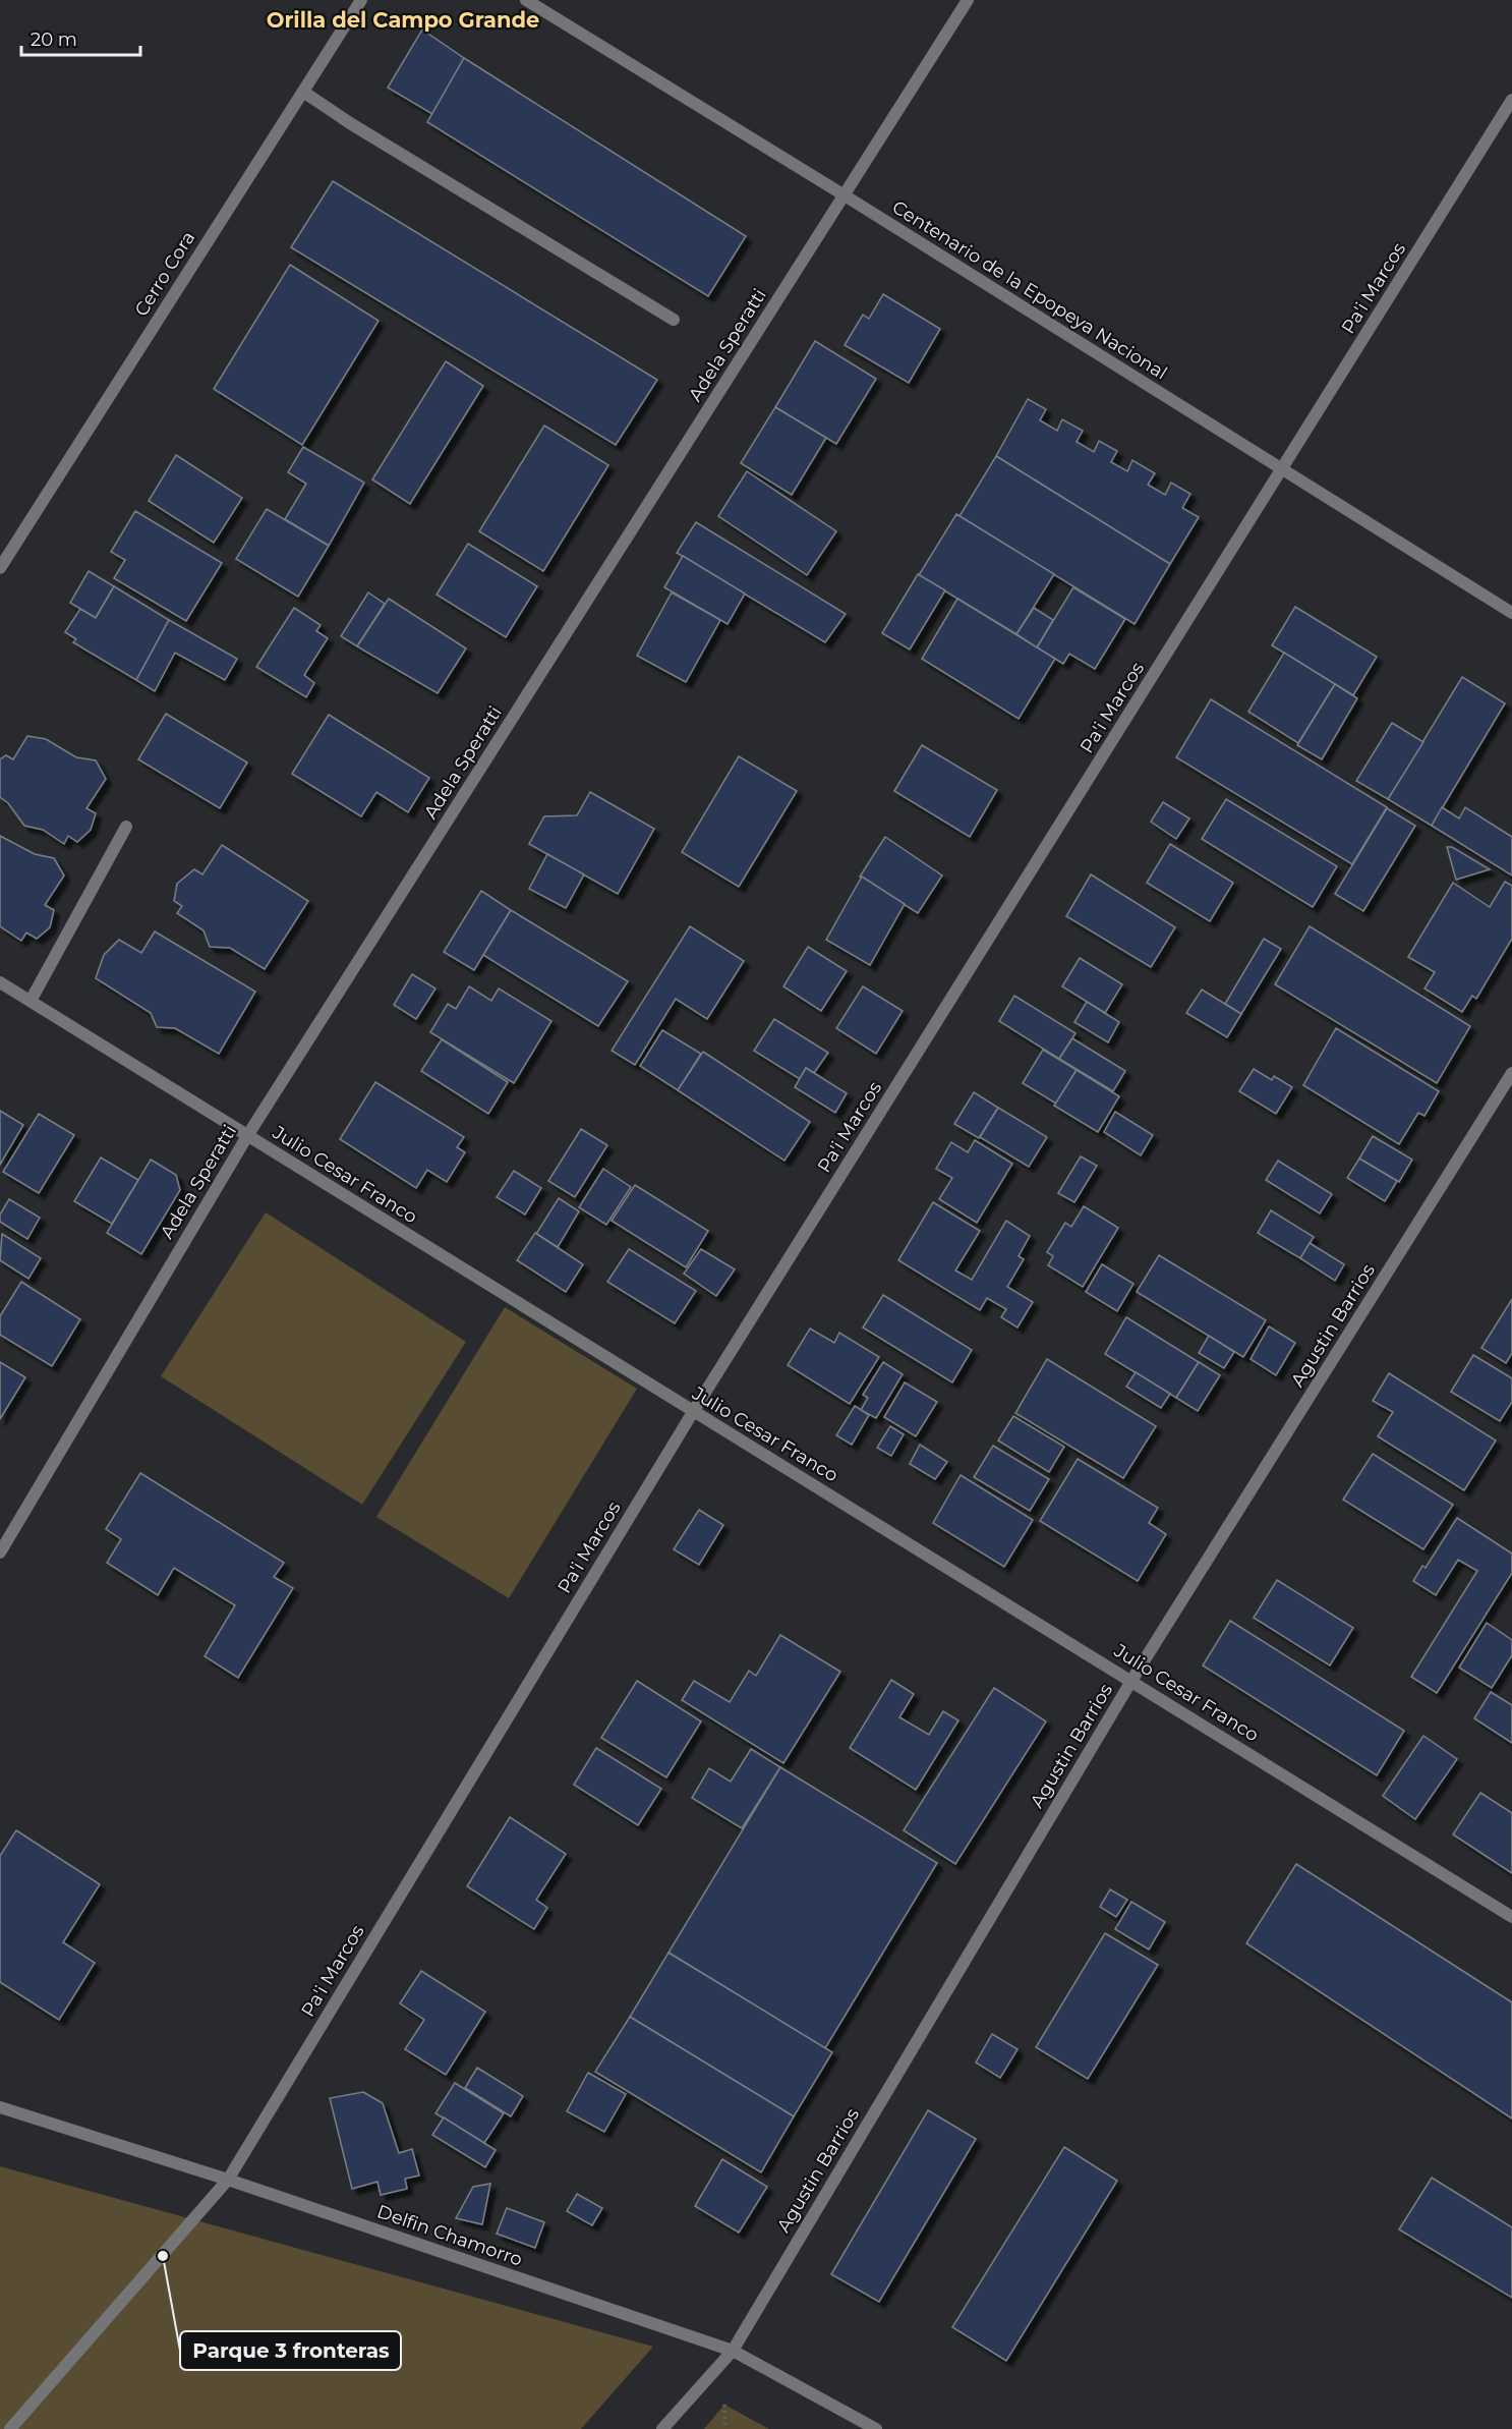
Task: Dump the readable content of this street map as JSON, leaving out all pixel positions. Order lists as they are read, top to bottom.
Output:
{
  "streets": {
    "street": [
      "Cerro Cora",
      "Pa'i Marcos",
      "Centenario de la Epopeya Nacional",
      "Adela Speratti",
      "Julio Cesar Franco",
      "Agustin Barrios",
      "Delfin Chamorro"
    ]
  },
  "crossings": [
    ["Pa'i Marcos", "Centenario de la Epopeya Nacional"],
    ["Pa'i Marcos", "Julio Cesar Franco"],
    ["Pa'i Marcos", "Delfin Chamorro"],
    ["Centenario de la Epopeya Nacional", "Adela Speratti"],
    ["Adela Speratti", "Julio Cesar Franco"],
    ["Julio Cesar Franco", "Agustin Barrios"],
    ["Agustin Barrios", "Delfin Chamorro"]
  ],
  "districts": ["Orilla del Campo Grande"],
  "places": ["Parque 3 fronteras"],
  "scale_bar": "20 m"
}
